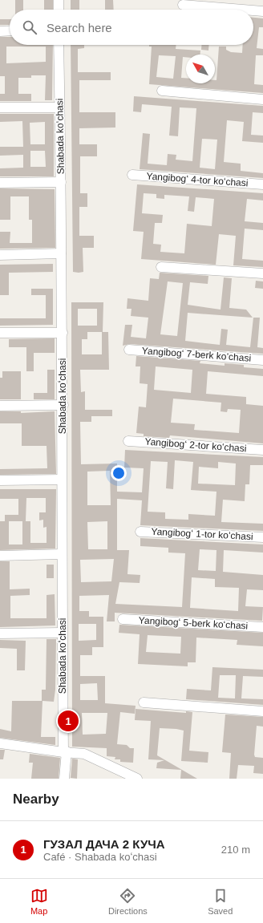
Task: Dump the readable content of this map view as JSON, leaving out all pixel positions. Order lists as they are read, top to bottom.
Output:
{
  "streets": {
    "street": [
      "Shabada koʻchasi",
      "Yangibogʻ 4-tor koʻchasi",
      "Yangibogʻ 7-berk koʻchasi",
      "Yangibogʻ 2-tor koʻchasi",
      "Yangibogʻ 1-tor koʻchasi",
      "Yangibogʻ 5-berk koʻchasi"
    ]
  },
  "north": "top left",
  "page": {
    "search": "Search here",
    "pins": "1",
    "heading": "Nearby",
    "list": [
      {
        "mark": "1",
        "name": "ГУЗАЛ ДАЧА 2 КУЧА",
        "note": "Café · Shabada koʻchasi",
        "value": "210 m"
      }
    ],
    "nav": ["Map", "Directions", "Saved"]
  }
}
